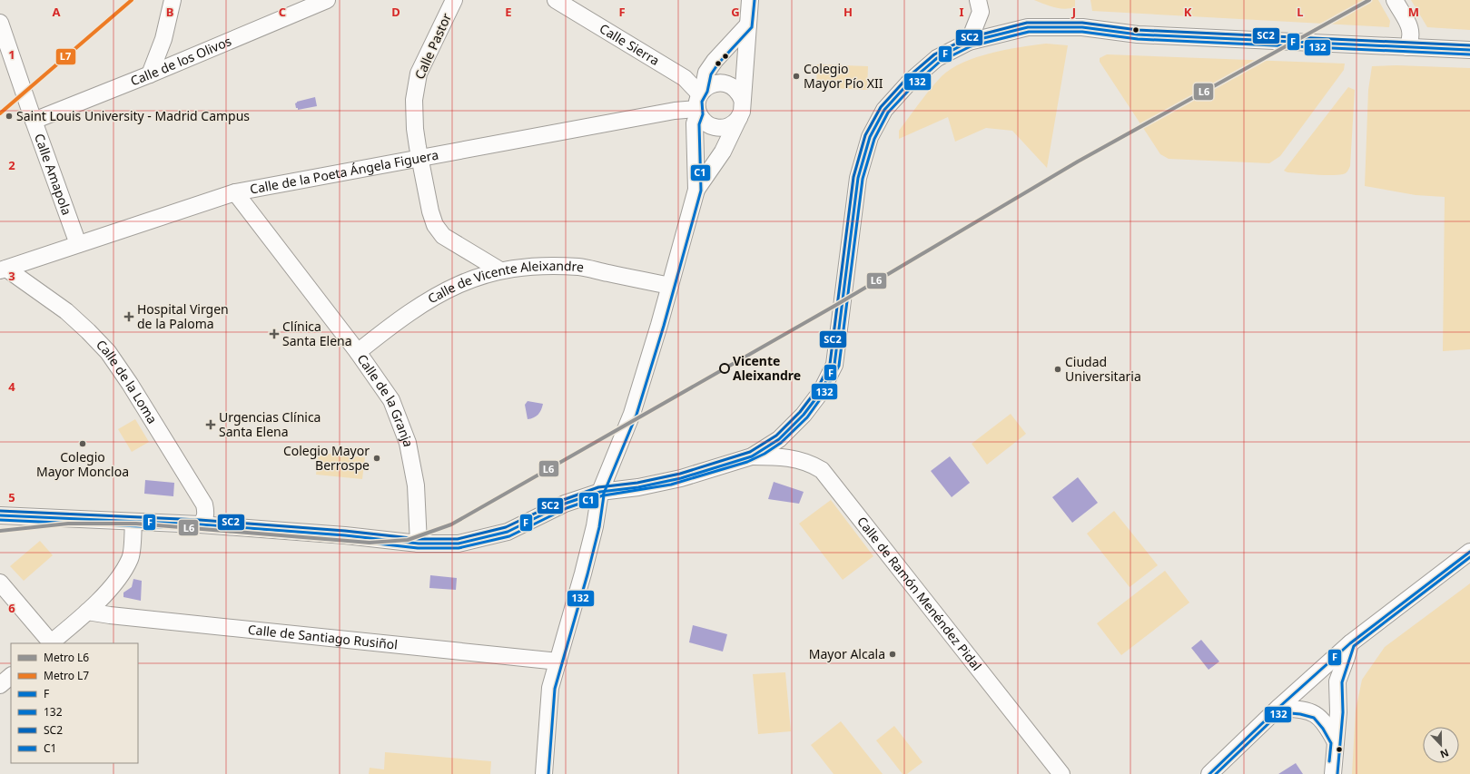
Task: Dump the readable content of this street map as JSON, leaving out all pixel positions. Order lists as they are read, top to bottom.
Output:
{
  "streets": {
    "street": [
      "Calle Sierra",
      "Calle Pastor",
      "Calle de los Olivos",
      "Calle de la Poeta Ángela Figuera",
      "Calle Amapola",
      "Calle de Vicente Aleixandre",
      "Calle de la Loma",
      "Calle de la Granja",
      "Calle de Ramón Menéndez Pidal",
      "Calle de Santiago Rusiñol"
    ]
  },
  "crossings": [
    ["Calle Sierra", "Calle de la Poeta Ángela Figuera"],
    ["Calle Pastor", "Calle de la Poeta Ángela Figuera"],
    ["Calle Pastor", "Calle de Vicente Aleixandre"],
    ["Calle de los Olivos", "Calle Amapola"],
    ["Calle de la Poeta Ángela Figuera", "Calle Amapola"],
    ["Calle de la Poeta Ángela Figuera", "Calle de la Loma"],
    ["Calle de la Poeta Ángela Figuera", "Calle de la Granja"],
    ["Calle de Vicente Aleixandre", "Calle de la Granja"]
  ],
  "places": {
    "other": [
      "Colegio Mayor Pío XII",
      "Saint Louis University - Madrid Campus",
      "Vicente Aleixandre",
      "Ciudad Universitaria",
      "Colegio Mayor Moncloa",
      "Colegio Mayor Berrospe",
      "Mayor Alcala"
    ],
    "health": ["Hospital Virgen de la Paloma", "Clínica Santa Elena", "Urgencias Clínica Santa Elena"]
  },
  "lines": [
    "metro line L6",
    "metro line L7",
    "transit line C1",
    "transit line SC2",
    "transit line F",
    "transit line 132"
  ],
  "legend": [
    "Metro L6",
    "Metro L7",
    "F",
    "132",
    "SC2",
    "C1"
  ],
  "north": "bottom",
  "grid": {
    "columns": [
      "A",
      "B",
      "C",
      "D",
      "E",
      "F",
      "G",
      "H",
      "I",
      "J",
      "K",
      "L",
      "M"
    ],
    "rows": [
      "1",
      "2",
      "3",
      "4",
      "5",
      "6"
    ]
  }
}
